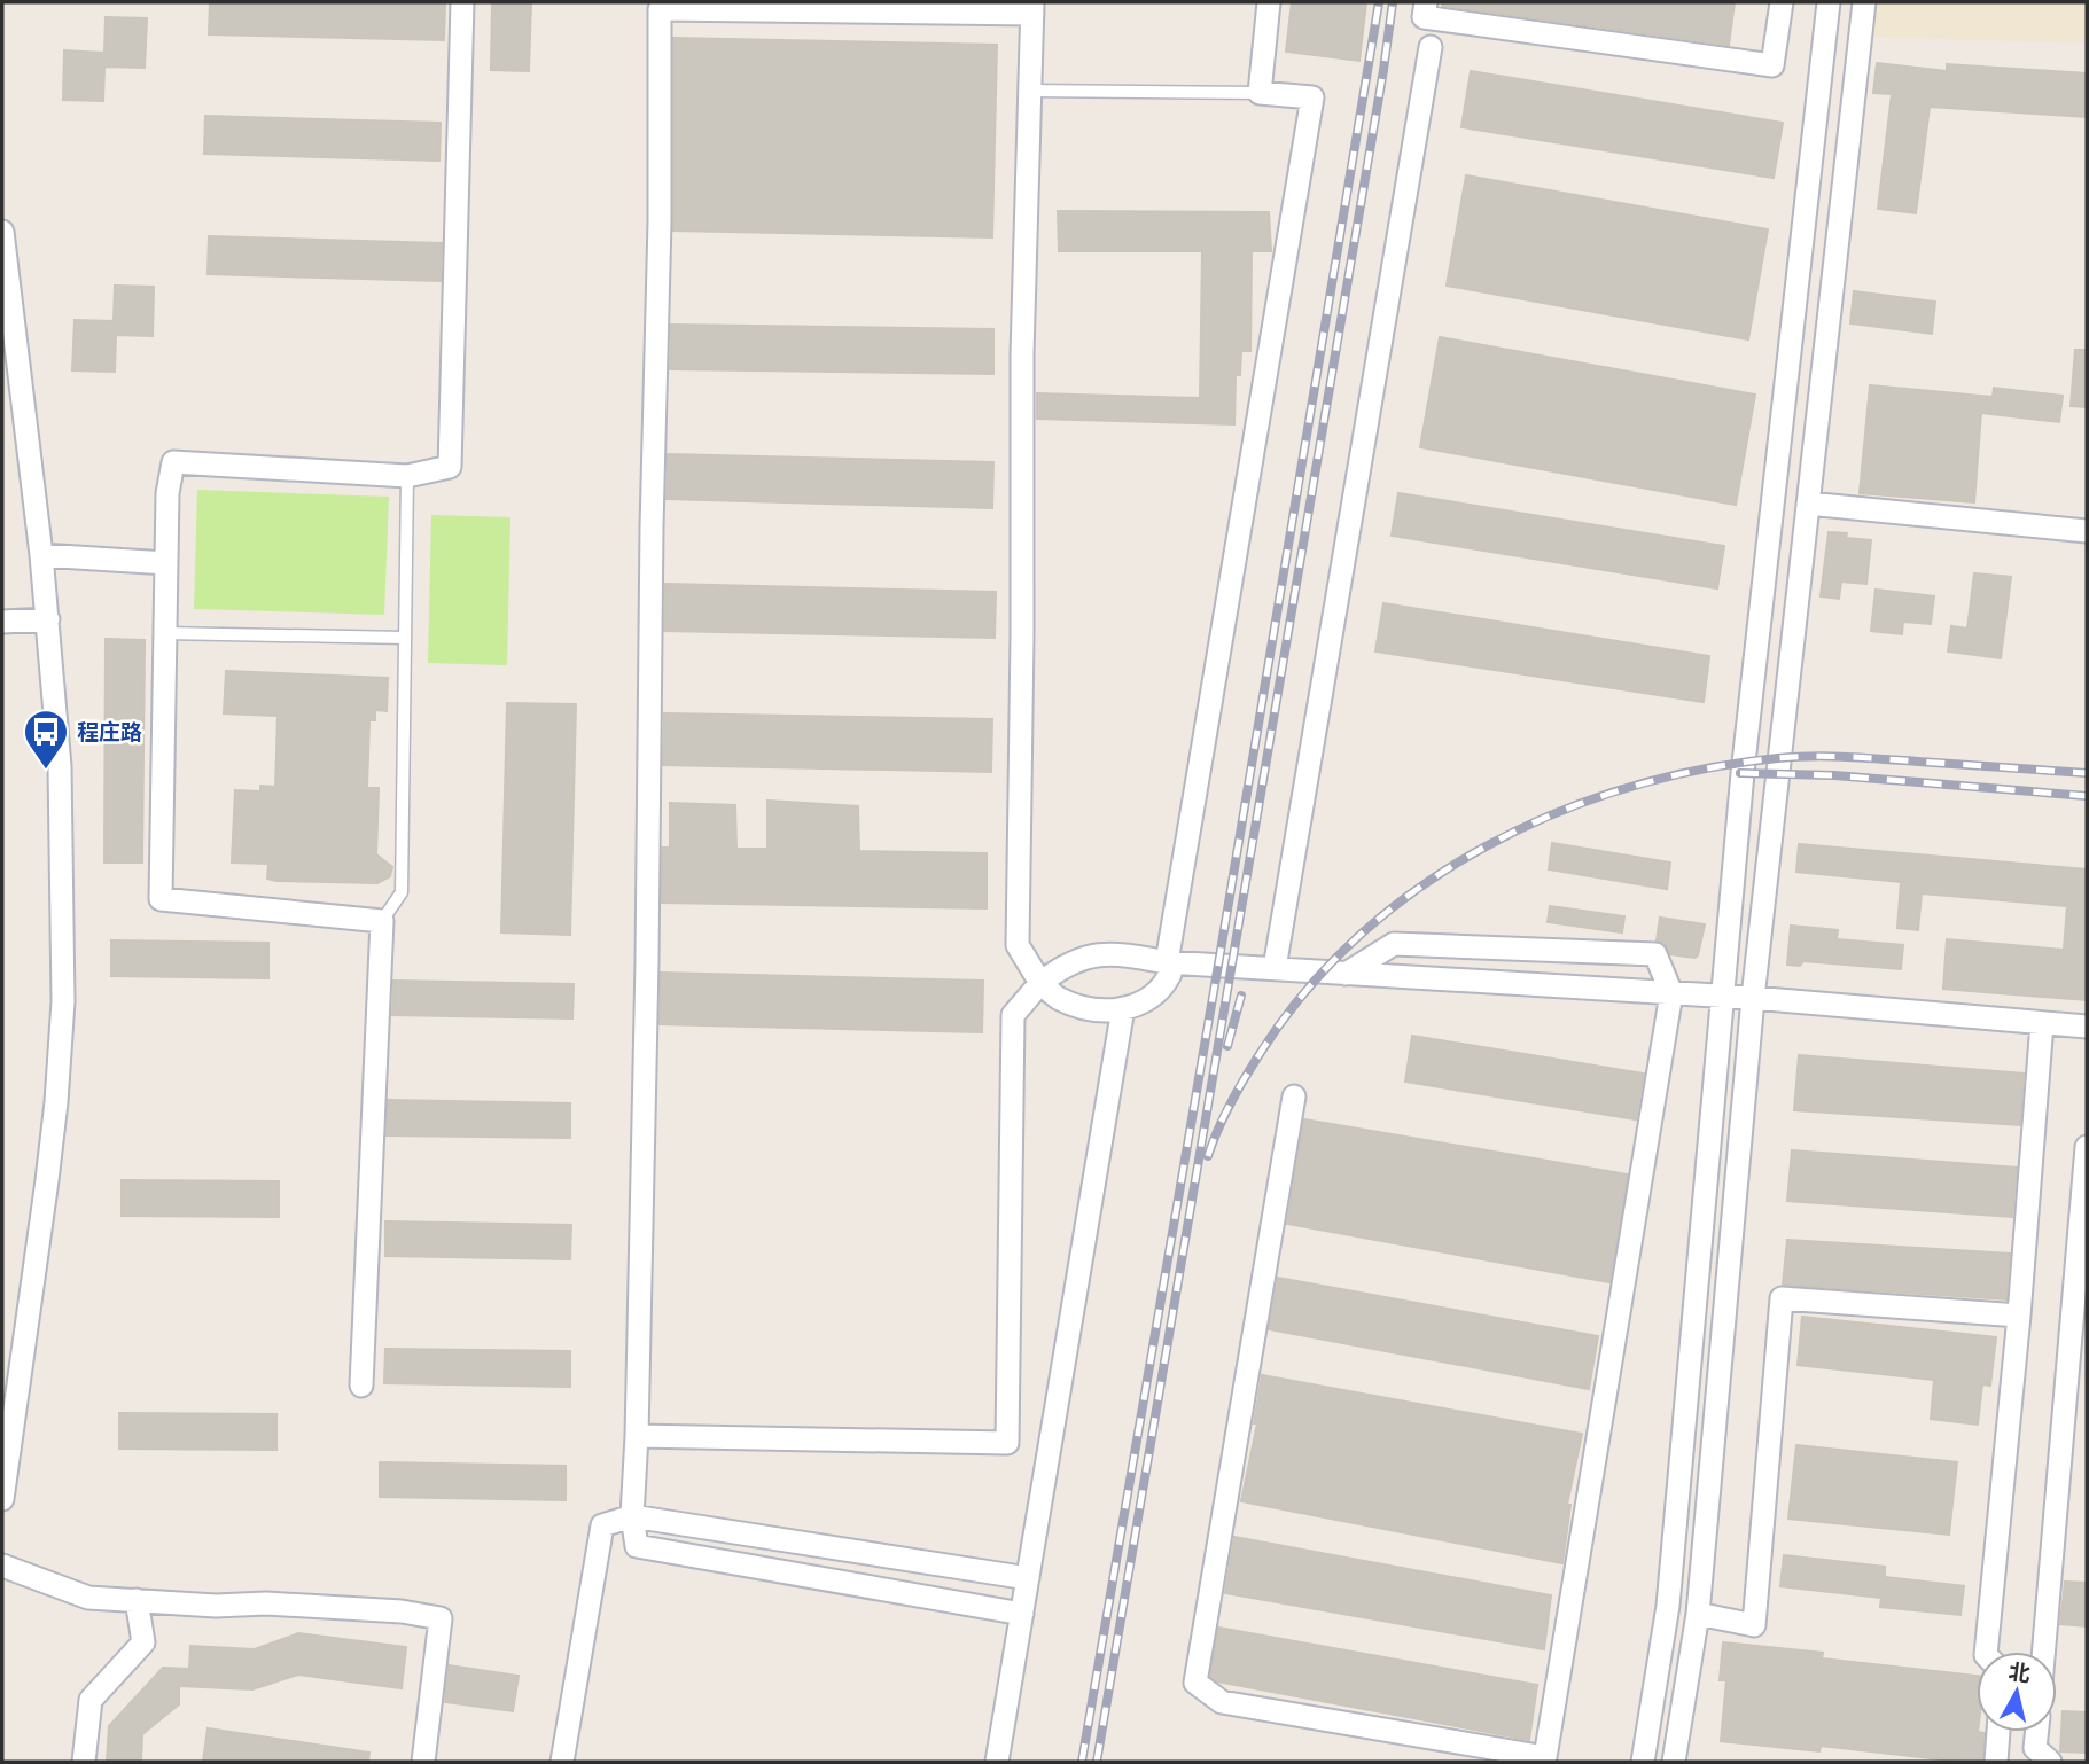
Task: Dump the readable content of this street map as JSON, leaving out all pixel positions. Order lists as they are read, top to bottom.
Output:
{
  "places": {
    "bus stop": ["程庄路"]
  },
  "north": "top"
}
